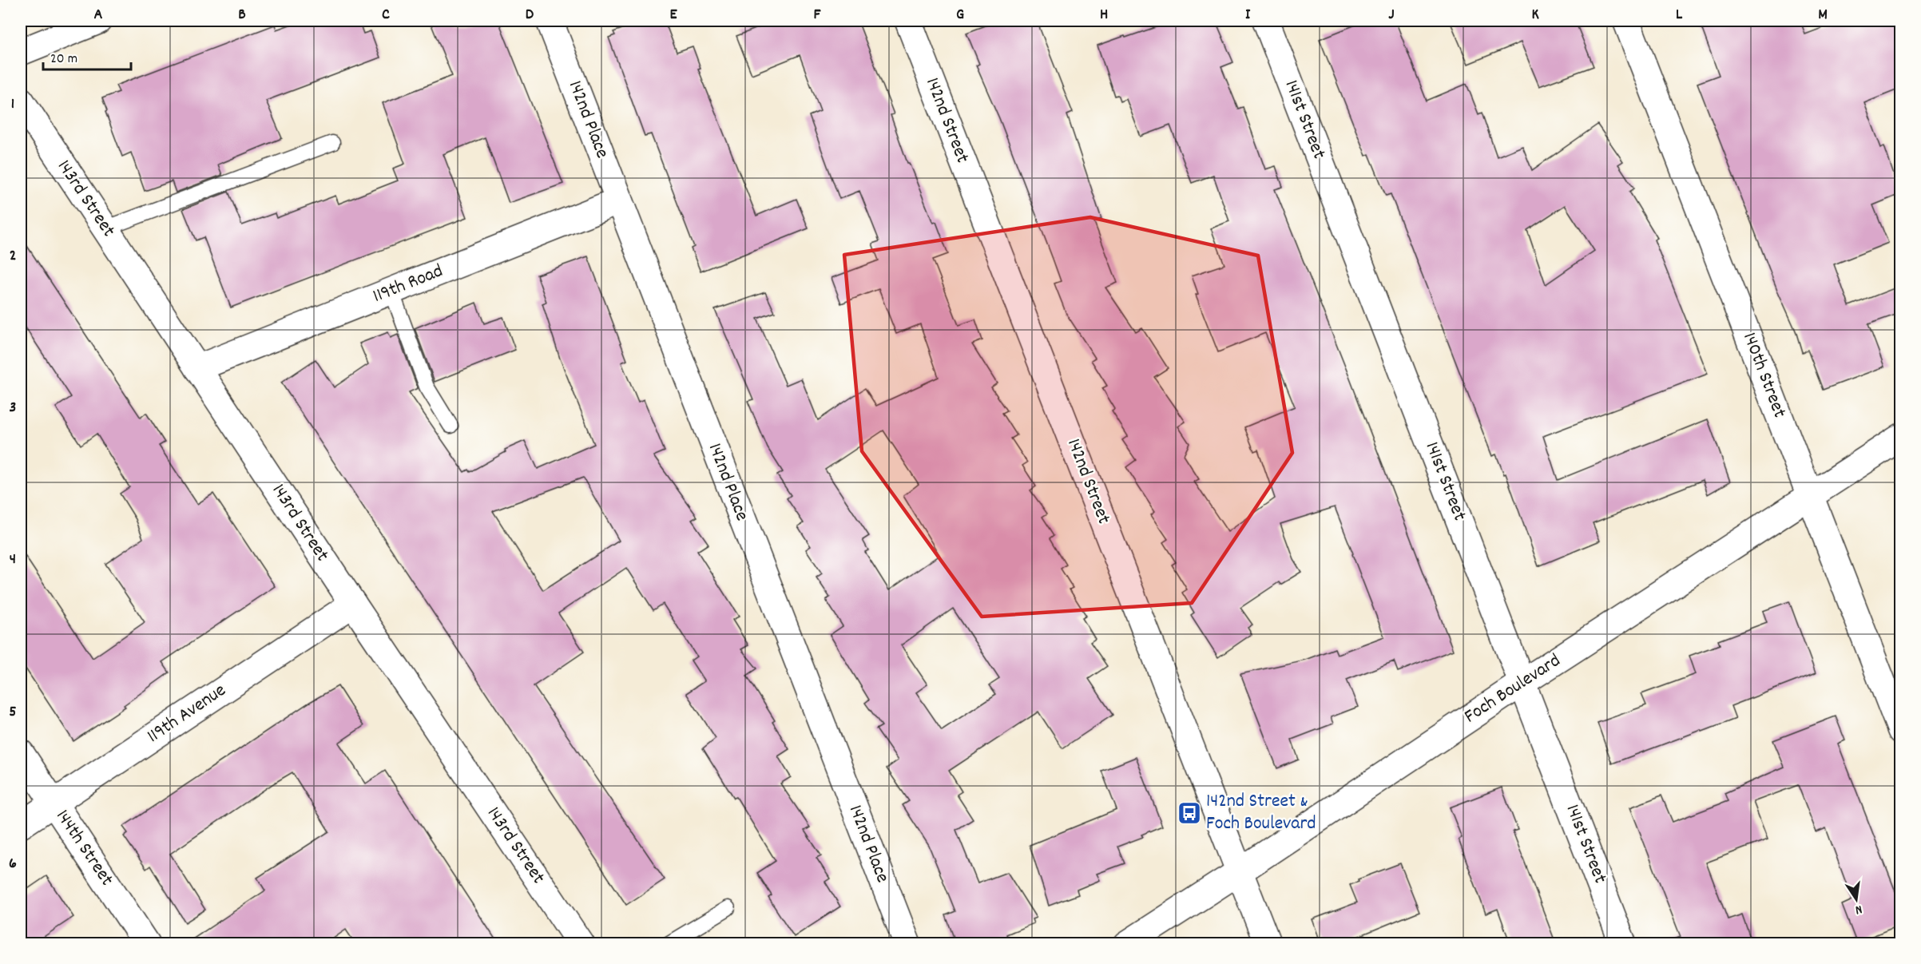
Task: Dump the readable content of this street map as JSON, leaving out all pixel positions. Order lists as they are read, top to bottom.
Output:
{
  "streets": {
    "street": [
      "142nd Place",
      "141st Street",
      "142nd Street",
      "143rd Street",
      "119th Road",
      "140th Street",
      "Foch Boulevard",
      "119th Avenue",
      "144th Street"
    ]
  },
  "crossings": [
    ["142nd Place", "119th Road"],
    ["141st Street", "Foch Boulevard"],
    ["142nd Street", "Foch Boulevard"],
    ["143rd Street", "119th Road"],
    ["143rd Street", "119th Avenue"],
    ["140th Street", "Foch Boulevard"],
    ["119th Avenue", "144th Street"]
  ],
  "places": {
    "bus stop": ["142nd Street & Foch Boulevard"]
  },
  "scale_bar": "20 m",
  "north": "bottom",
  "grid": {
    "columns": [
      "A",
      "B",
      "C",
      "D",
      "E",
      "F",
      "G",
      "H",
      "I",
      "J",
      "K",
      "L",
      "M"
    ],
    "rows": [
      "1",
      "2",
      "3",
      "4",
      "5",
      "6"
    ]
  }
}
